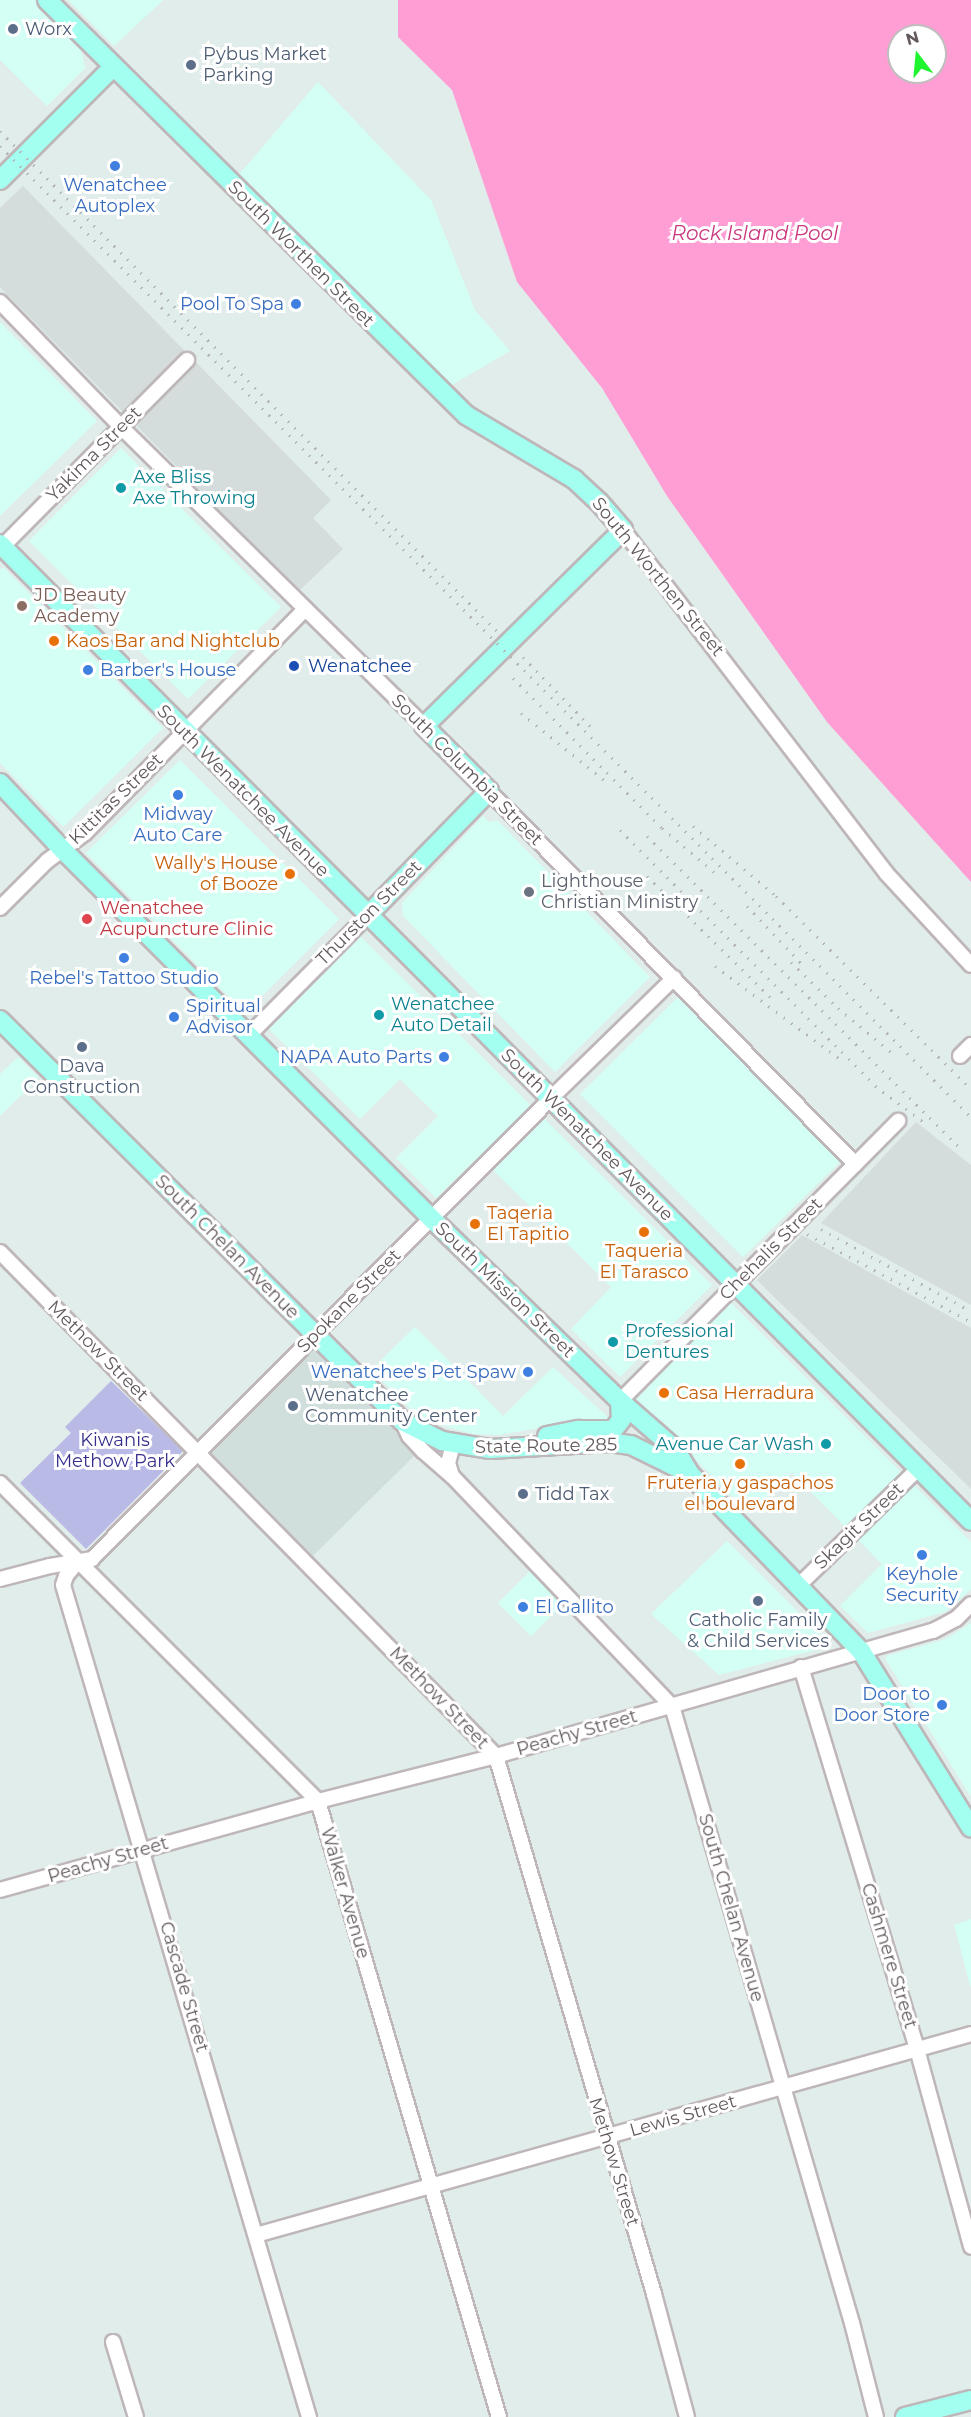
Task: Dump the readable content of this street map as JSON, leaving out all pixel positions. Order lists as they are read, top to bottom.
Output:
{
  "streets": {
    "main road": [
      "South Worthen Street",
      "South Columbia Street",
      "South Wenatchee Avenue",
      "Thurston Street",
      "South Chelan Avenue",
      "South Mission Street",
      "State Route 285"
    ],
    "street": [
      "Yakima Street",
      "Kittitas Street",
      "Chehalis Street",
      "Spokane Street",
      "Methow Street",
      "Skagit Street",
      "Peachy Street",
      "Walker Avenue",
      "Cashmere Street",
      "Cascade Street",
      "Lewis Street"
    ]
  },
  "crossings": [
    ["Yakima Street", "South Columbia Street"],
    ["Yakima Street", "South Wenatchee Avenue"],
    ["South Columbia Street", "Kittitas Street"],
    ["South Columbia Street", "Thurston Street"],
    ["South Columbia Street", "Chehalis Street"],
    ["South Columbia Street", "Spokane Street"],
    ["South Wenatchee Avenue", "Kittitas Street"],
    ["South Wenatchee Avenue", "Thurston Street"],
    ["South Wenatchee Avenue", "Chehalis Street"],
    ["South Wenatchee Avenue", "Spokane Street"],
    ["South Wenatchee Avenue", "Skagit Street"],
    ["Kittitas Street", "South Mission Street"],
    ["Thurston Street", "South Mission Street"],
    ["South Chelan Avenue", "Spokane Street"],
    ["South Chelan Avenue", "State Route 285"],
    ["South Chelan Avenue", "Peachy Street"],
    ["South Chelan Avenue", "Lewis Street"],
    ["Chehalis Street", "South Mission Street"],
    ["South Mission Street", "Spokane Street"],
    ["South Mission Street", "State Route 285"],
    ["South Mission Street", "Skagit Street"],
    ["South Mission Street", "Peachy Street"],
    ["Spokane Street", "Methow Street"],
    ["Spokane Street", "Walker Avenue"],
    ["Spokane Street", "Cascade Street"],
    ["Methow Street", "Peachy Street"],
    ["Methow Street", "Lewis Street"],
    ["Peachy Street", "Walker Avenue"],
    ["Peachy Street", "Cashmere Street"],
    ["Peachy Street", "Cascade Street"],
    ["Walker Avenue", "Cascade Street"],
    ["Walker Avenue", "Lewis Street"],
    ["Cashmere Street", "Lewis Street"],
    ["Cascade Street", "Lewis Street"]
  ],
  "water": ["Rock Island Pool"],
  "parks": ["Kiwanis Methow Park"],
  "places": [
    "Worx",
    "Pybus Market Parking",
    "Wenatchee Autoplex",
    "Pool To Spa",
    "Axe Bliss Axe Throwing",
    "JD Beauty Academy",
    "Kaos Bar and Nightclub",
    "Wenatchee",
    "Barber's House",
    "Midway Auto Care",
    "Wally's House of Booze",
    "Lighthouse Christian Ministry",
    "Wenatchee Acupuncture Clinic",
    "Rebel's Tattoo Studio",
    "Wenatchee Auto Detail",
    "Spiritual Advisor",
    "Dava Construction",
    "NAPA Auto Parts",
    "Taqeria El Tapitio",
    "Taqueria El Tarasco",
    "Professional Dentures",
    "Wenatchee's Pet Spaw",
    "Casa Herradura",
    "Wenatchee Community Center",
    "Avenue Car Wash",
    "Fruteria y gaspachos el boulevard",
    "Tidd Tax",
    "Keyhole Security",
    "Catholic Family & Child Services",
    "El Gallito",
    "Door to Door Store"
  ],
  "north": "top"
}
